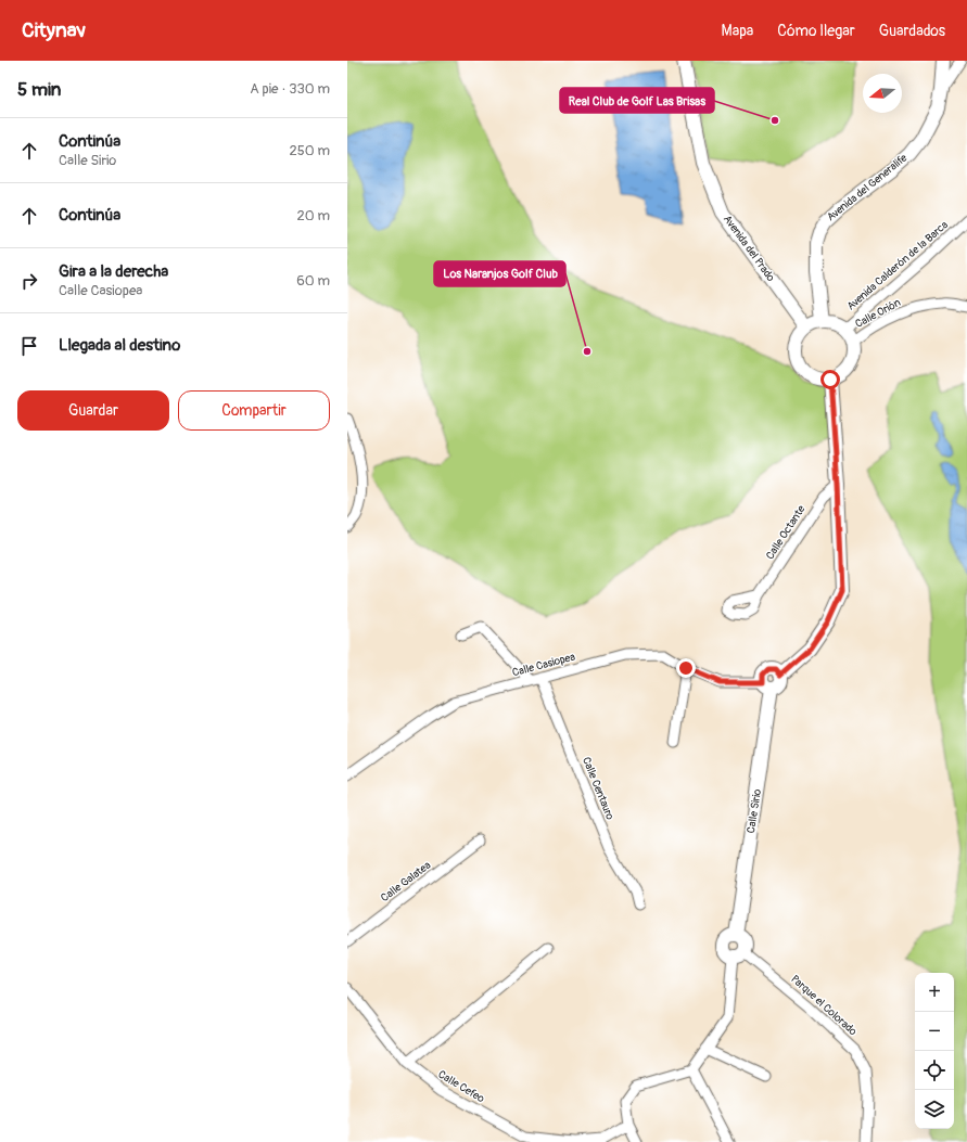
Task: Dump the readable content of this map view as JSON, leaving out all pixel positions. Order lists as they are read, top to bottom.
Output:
{
  "streets": {
    "street": [
      "Avenida del Generalife",
      "Avenida del Prado",
      "Avenida Calderón de la Barca",
      "Calle Orión",
      "Calle Octante",
      "Calle Casiopea",
      "Calle Centauro",
      "Calle Sirio",
      "Calle Galatea",
      "Parque el Colorado",
      "Calle Cefeo"
    ]
  },
  "crossings": [
    ["Avenida del Generalife", "Avenida del Prado"],
    ["Avenida del Generalife", "Avenida Calderón de la Barca"],
    ["Avenida del Generalife", "Calle Orión"],
    ["Avenida del Prado", "Avenida Calderón de la Barca"],
    ["Avenida del Prado", "Calle Orión"],
    ["Avenida Calderón de la Barca", "Calle Orión"],
    ["Calle Casiopea", "Calle Centauro"],
    ["Calle Casiopea", "Calle Sirio"],
    ["Calle Sirio", "Parque el Colorado"]
  ],
  "places": ["Real Club de Golf Las Brisas", "Los Naranjos Golf Club"],
  "north": "left",
  "page": {
    "header": "Citynav",
    "nav": ["Mapa", "Cómo llegar", "Guardados"],
    "heading": ["5 min", "A pie · 330 m"],
    "list": [
      ["Continúa", "Calle Sirio", "250 m"],
      ["Continúa", "20 m"],
      ["Gira a la derecha", "Calle Casiopea", "60 m"],
      "Llegada al destino"
    ],
    "buttons": ["Guardar", "Compartir"],
    "map_buttons": ["+", "−"]
  }
}
